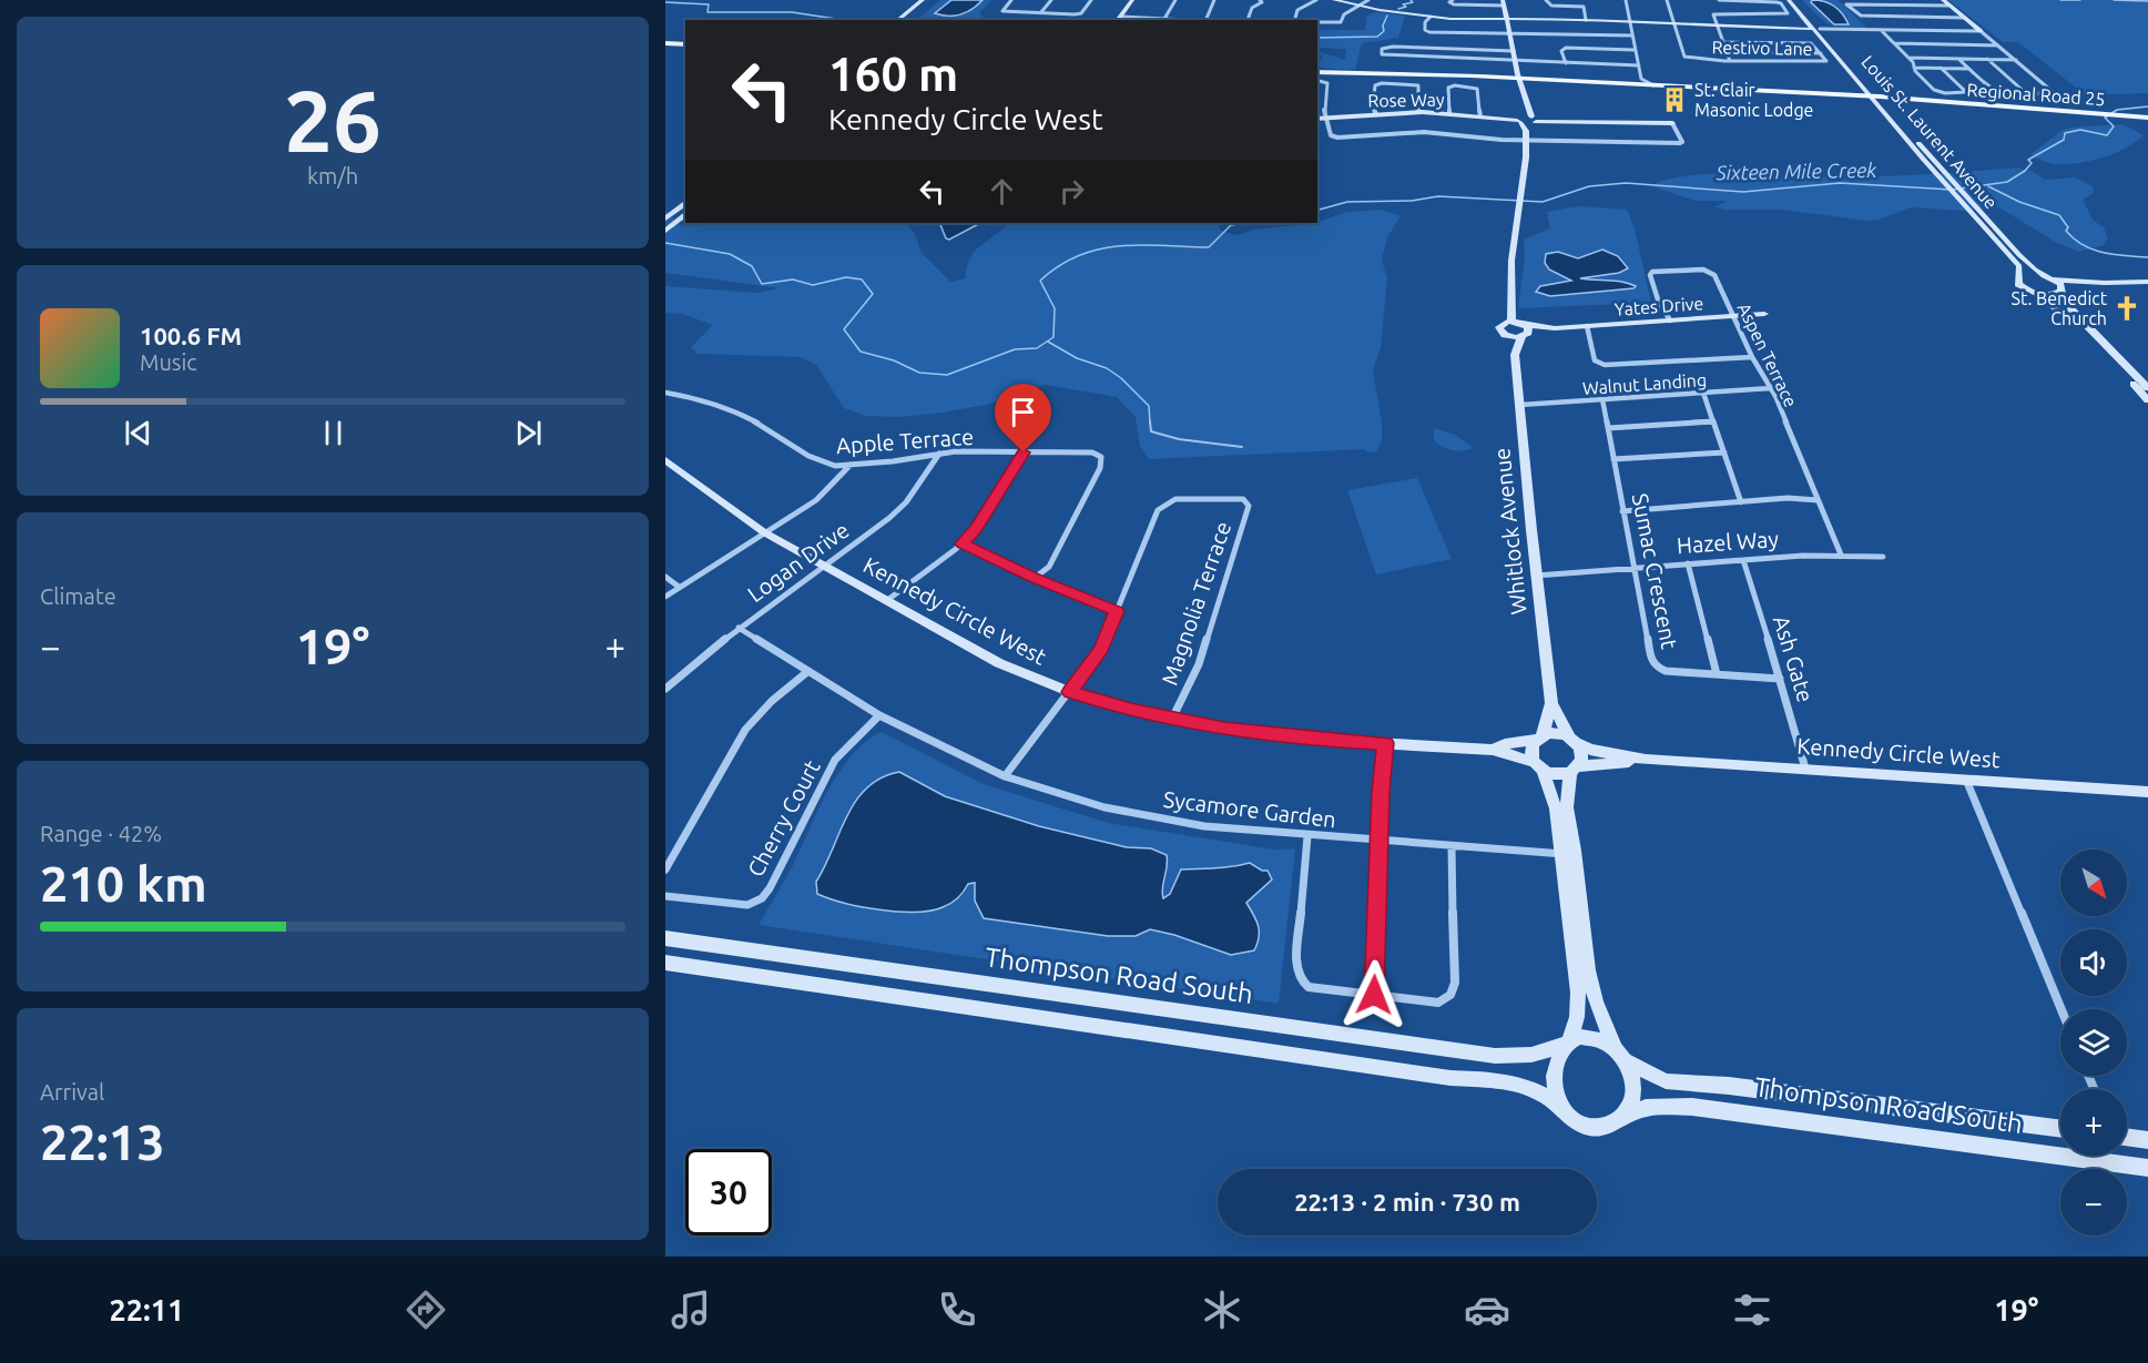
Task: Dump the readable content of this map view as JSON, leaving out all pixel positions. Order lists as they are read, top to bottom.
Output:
{
  "streets": {
    "main road": ["Regional Road 25"],
    "street": [
      "Restivo Lane",
      "Rose Way",
      "Louis St. Laurent Avenue",
      "Yates Drive",
      "Aspen Terrace",
      "Walnut Landing",
      "Apple Terrace",
      "Whitlock Avenue",
      "Hazel Way",
      "Logan Drive",
      "Sumac Crescent",
      "Magnolia Terrace",
      "Kennedy Circle West",
      "Ash Gate",
      "Sycamore Garden",
      "Cherry Court",
      "Thompson Road South"
    ]
  },
  "crossings": [
    ["Regional Road 25", "Louis St. Laurent Avenue"],
    ["Yates Drive", "Aspen Terrace"],
    ["Yates Drive", "Whitlock Avenue"],
    ["Aspen Terrace", "Walnut Landing"],
    ["Aspen Terrace", "Hazel Way"],
    ["Walnut Landing", "Whitlock Avenue"],
    ["Walnut Landing", "Sumac Crescent"],
    ["Apple Terrace", "Logan Drive"],
    ["Whitlock Avenue", "Hazel Way"],
    ["Whitlock Avenue", "Kennedy Circle West"],
    ["Hazel Way", "Sumac Crescent"],
    ["Hazel Way", "Ash Gate"],
    ["Logan Drive", "Kennedy Circle West"],
    ["Logan Drive", "Sycamore Garden"],
    ["Sumac Crescent", "Ash Gate"],
    ["Magnolia Terrace", "Kennedy Circle West"],
    ["Magnolia Terrace", "Sycamore Garden"],
    ["Kennedy Circle West", "Ash Gate"],
    ["Sycamore Garden", "Cherry Court"]
  ],
  "water": ["Sixteen Mile Creek"],
  "places": {
    "building": ["St. Clair Masonic Lodge"],
    "church": ["St. Benedict Church"]
  },
  "north": "bottom right",
  "page": {
    "tile": [
      ["26", "km/h"],
      "Climate",
      ["Range · 42%", "210 km"],
      ["Arrival", "22:13"]
    ],
    "turn": ["160 m", "Kennedy Circle West"],
    "song": ["100.6 FM", "Music"],
    "heat": ["−", "19°", "+"],
    "map_buttons": ["+", "−"],
    "limit": "30",
    "trip": "22:13 · 2 min · 730 m",
    "tabs": ["22:11", "19°"]
  }
}
